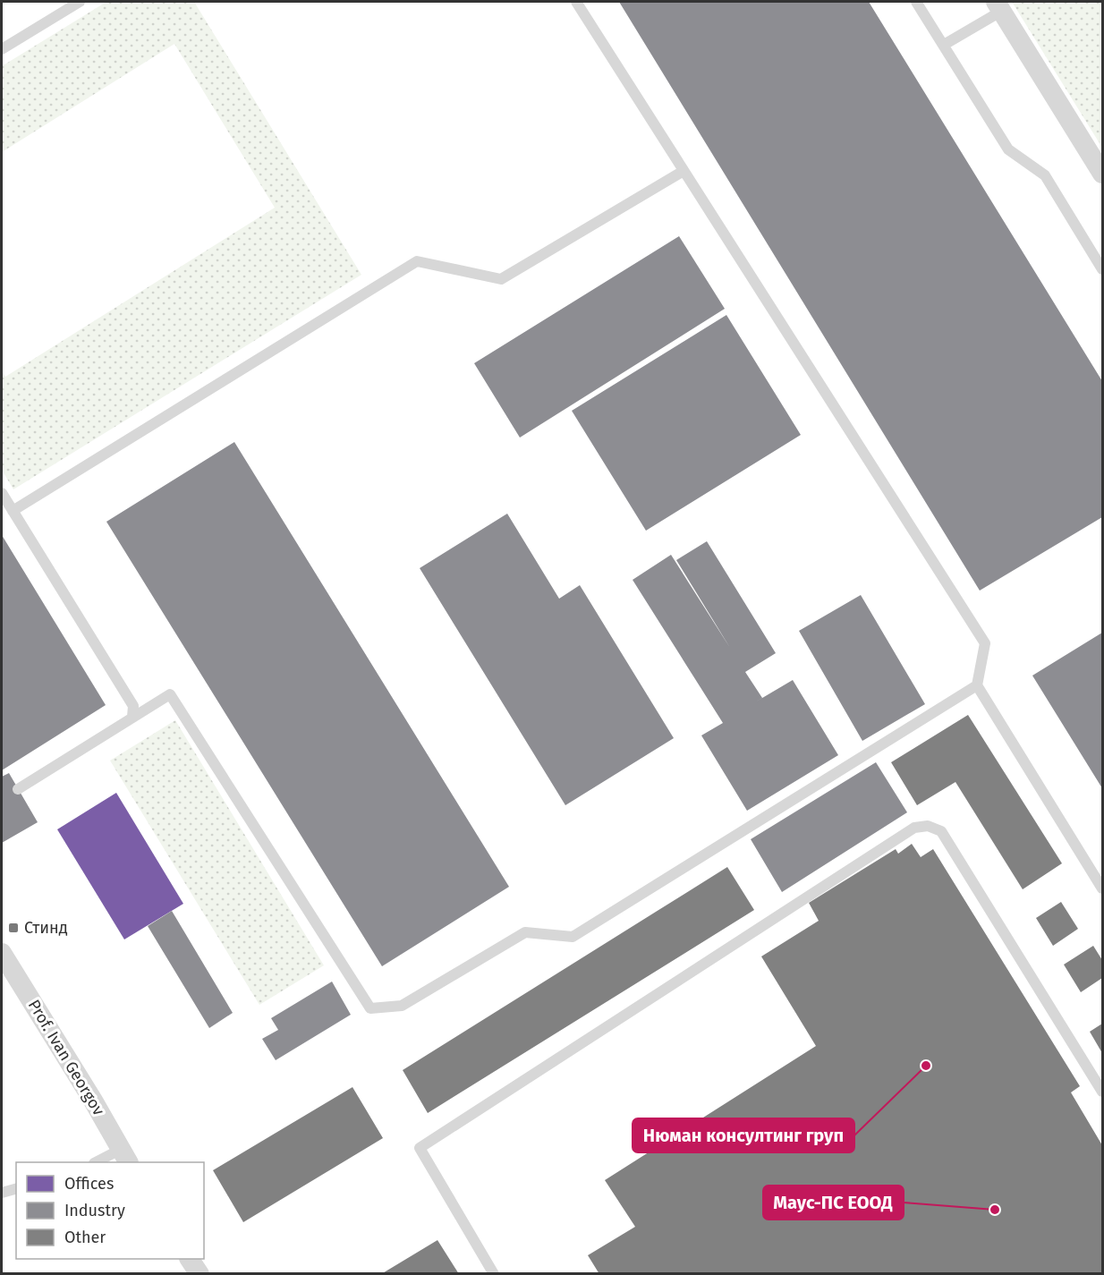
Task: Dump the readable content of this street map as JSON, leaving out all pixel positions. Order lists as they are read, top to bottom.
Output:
{
  "streets": {
    "street": ["Prof. Ivan Georgov"]
  },
  "places": {
    "transit": ["Стинд"],
    "other": ["Нюман консултинг груп", "Маус-ПС ЕООД"]
  },
  "legend": ["Offices", "Industry", "Other"]
}
